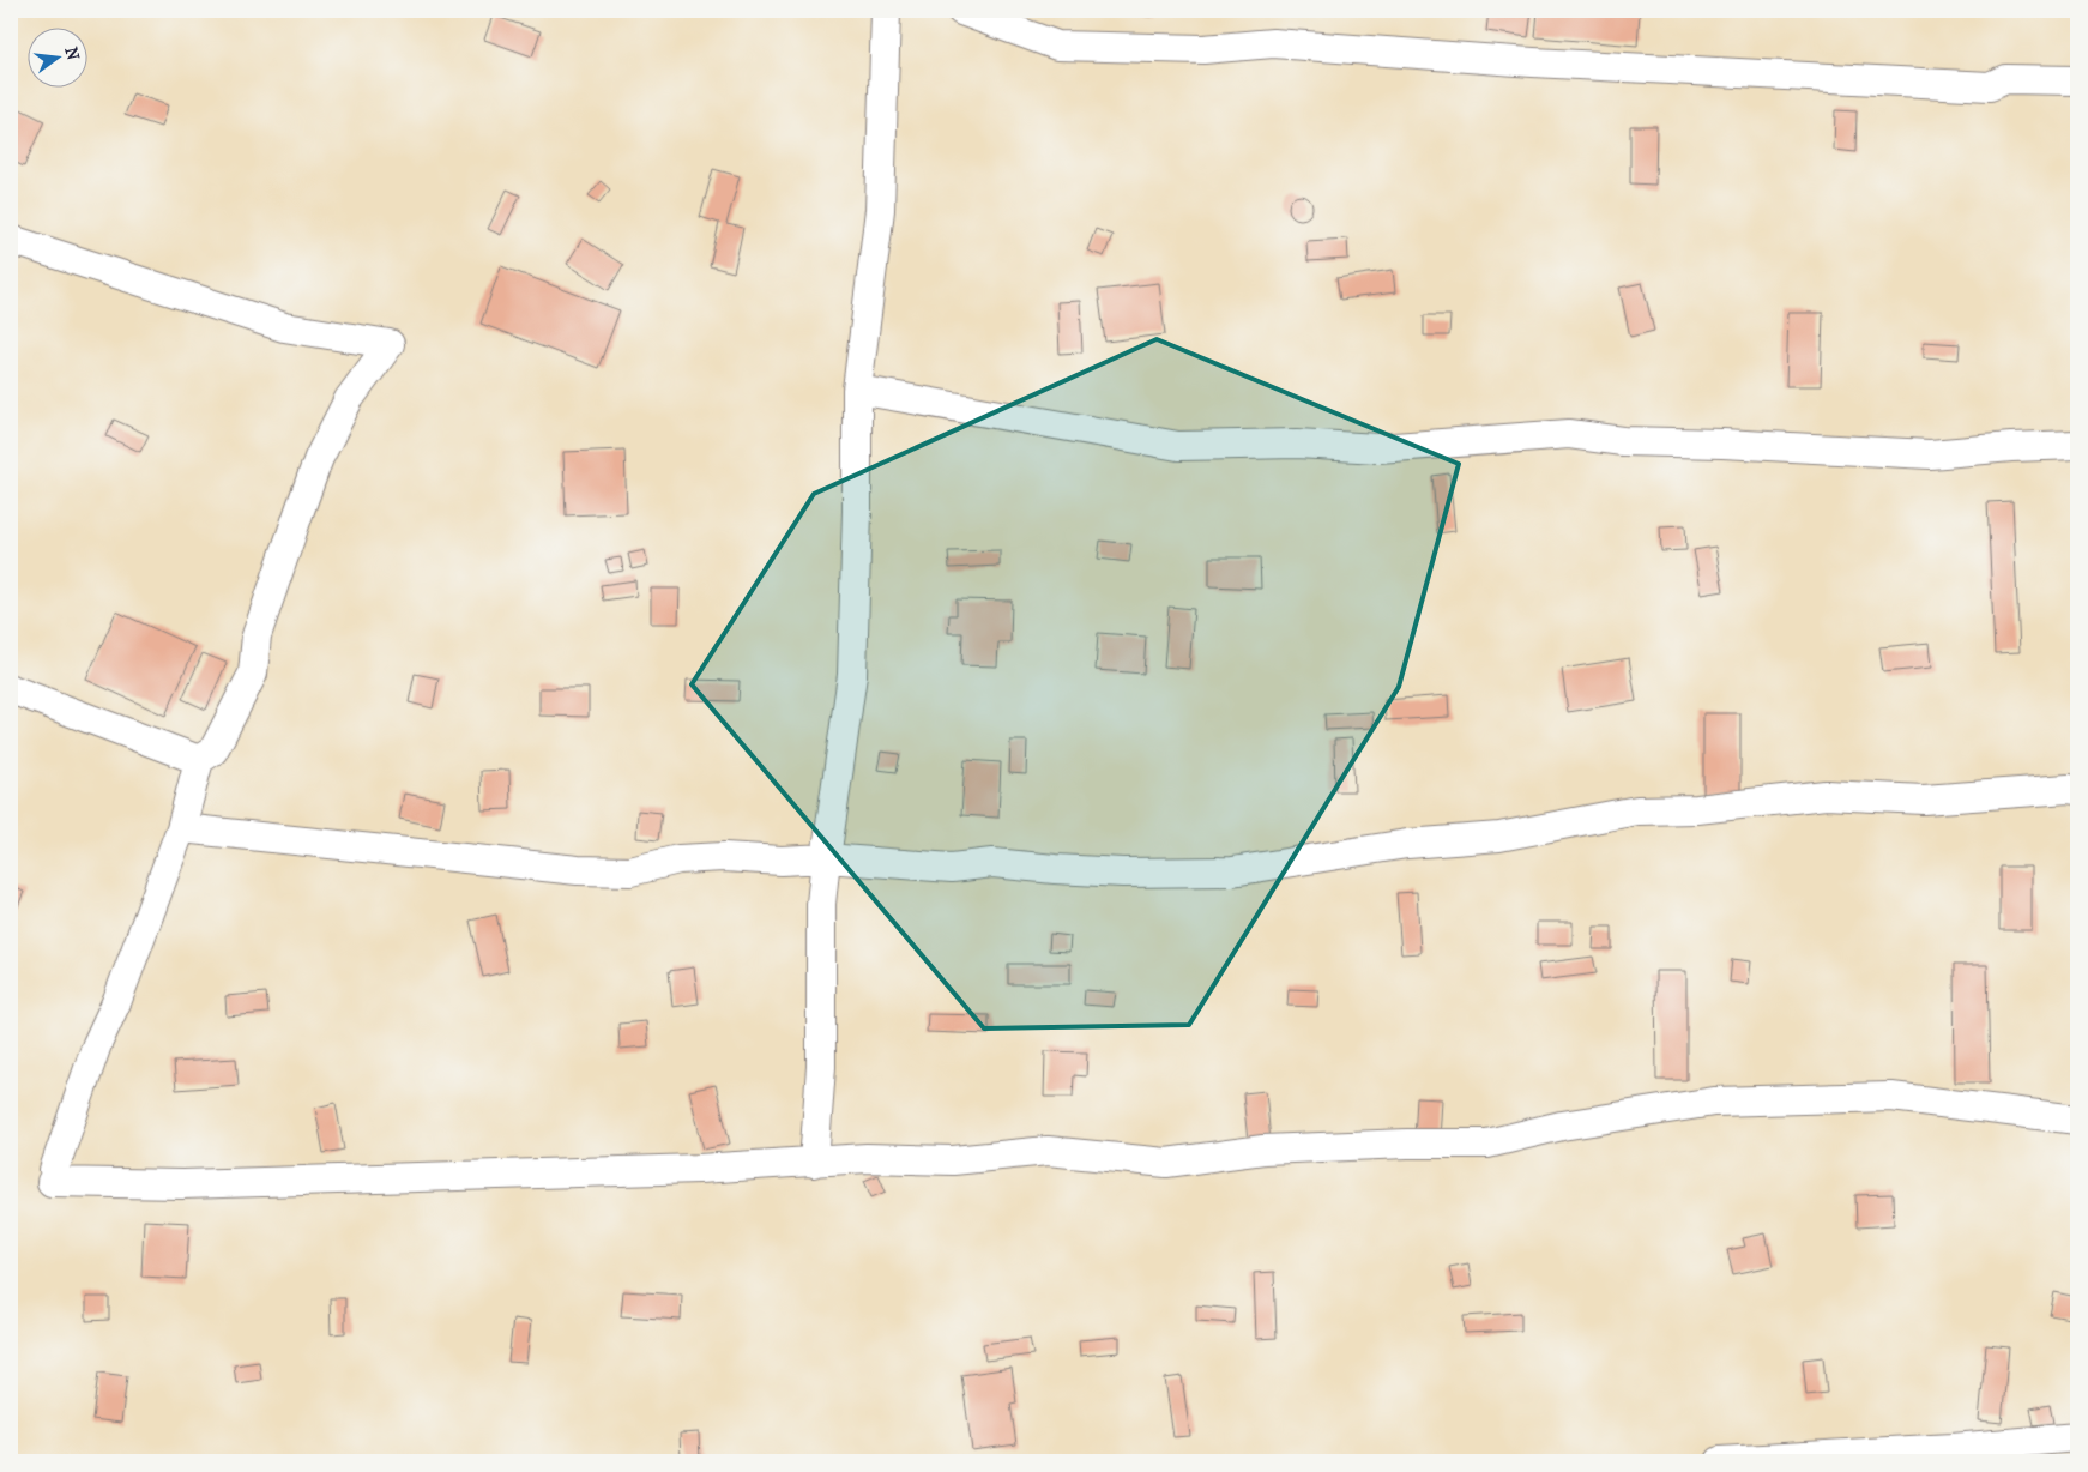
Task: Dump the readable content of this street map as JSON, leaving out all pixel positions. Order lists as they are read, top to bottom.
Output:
{
  "north": "right"
}
